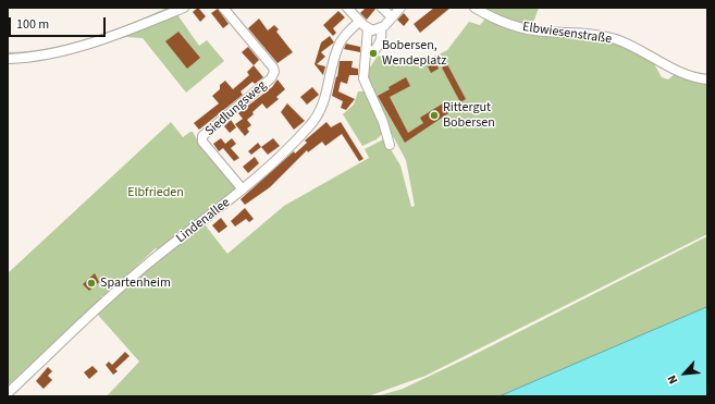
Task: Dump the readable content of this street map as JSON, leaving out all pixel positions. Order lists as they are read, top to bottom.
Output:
{
  "streets": {
    "street": ["Elbwiesenstraße", "Siedlungsweg", "Lindenallee"]
  },
  "crossings": [
    ["Siedlungsweg", "Lindenallee"]
  ],
  "parks": ["Elbfrieden"],
  "places": ["Bobersen, Wendeplatz", "Rittergut Bobersen", "Spartenheim"],
  "scale_bar": "100 m",
  "north": "bottom left"
}
